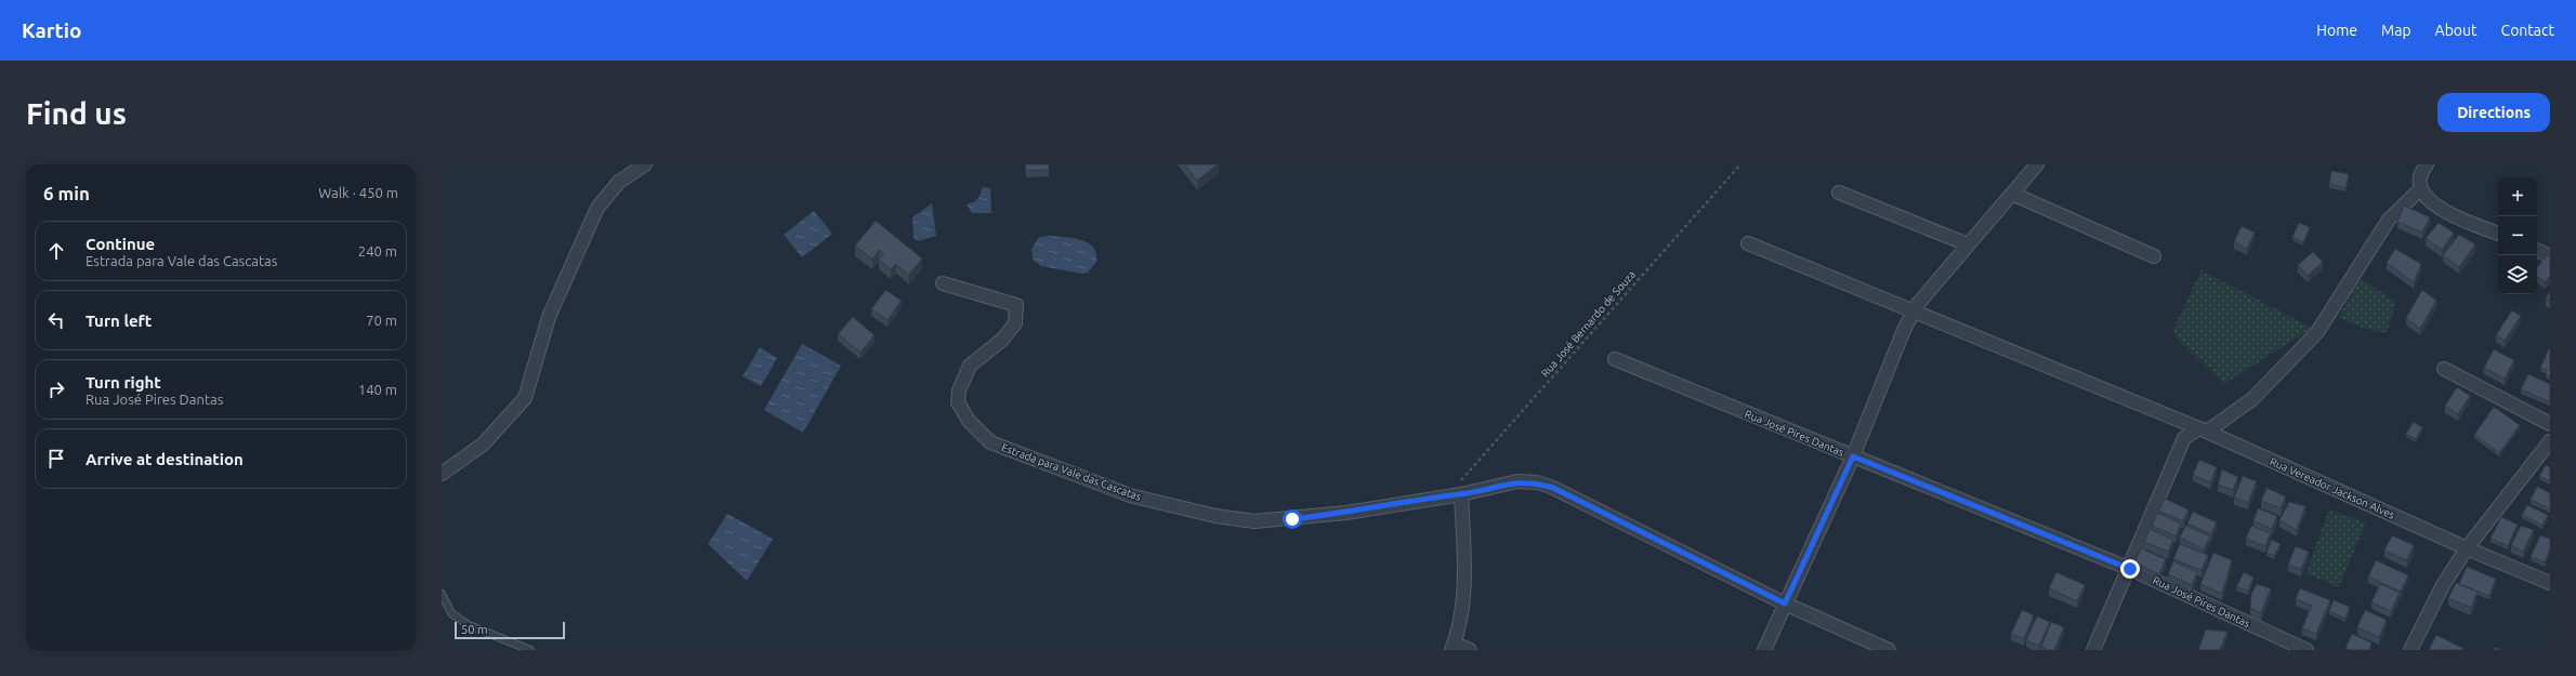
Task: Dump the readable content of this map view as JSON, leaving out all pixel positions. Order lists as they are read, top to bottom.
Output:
{
  "streets": {
    "street": ["Rua José Pires Dantas", "Estrada para Vale das Cascatas", "Rua Vereador Jackson Alves"],
    "path": ["Rua José Bernardo de Souza"]
  },
  "crossings": [
    ["Rua José Bernardo de Souza", "Estrada para Vale das Cascatas"]
  ],
  "scale_bar": "50 m",
  "page": {
    "header": "Kartio",
    "nav": [
      "Home",
      "Map",
      "About",
      "Contact"
    ],
    "buttons": "Directions",
    "title": "Find us",
    "heading": ["6 min", "Walk · 450 m"],
    "map_buttons": ["+", "−"],
    "list": [
      ["Continue", "Estrada para Vale das Cascatas", "240 m"],
      ["Turn left", "70 m"],
      ["Turn right", "Rua José Pires Dantas", "140 m"],
      "Arrive at destination"
    ],
    "scale": "50 m"
  }
}
